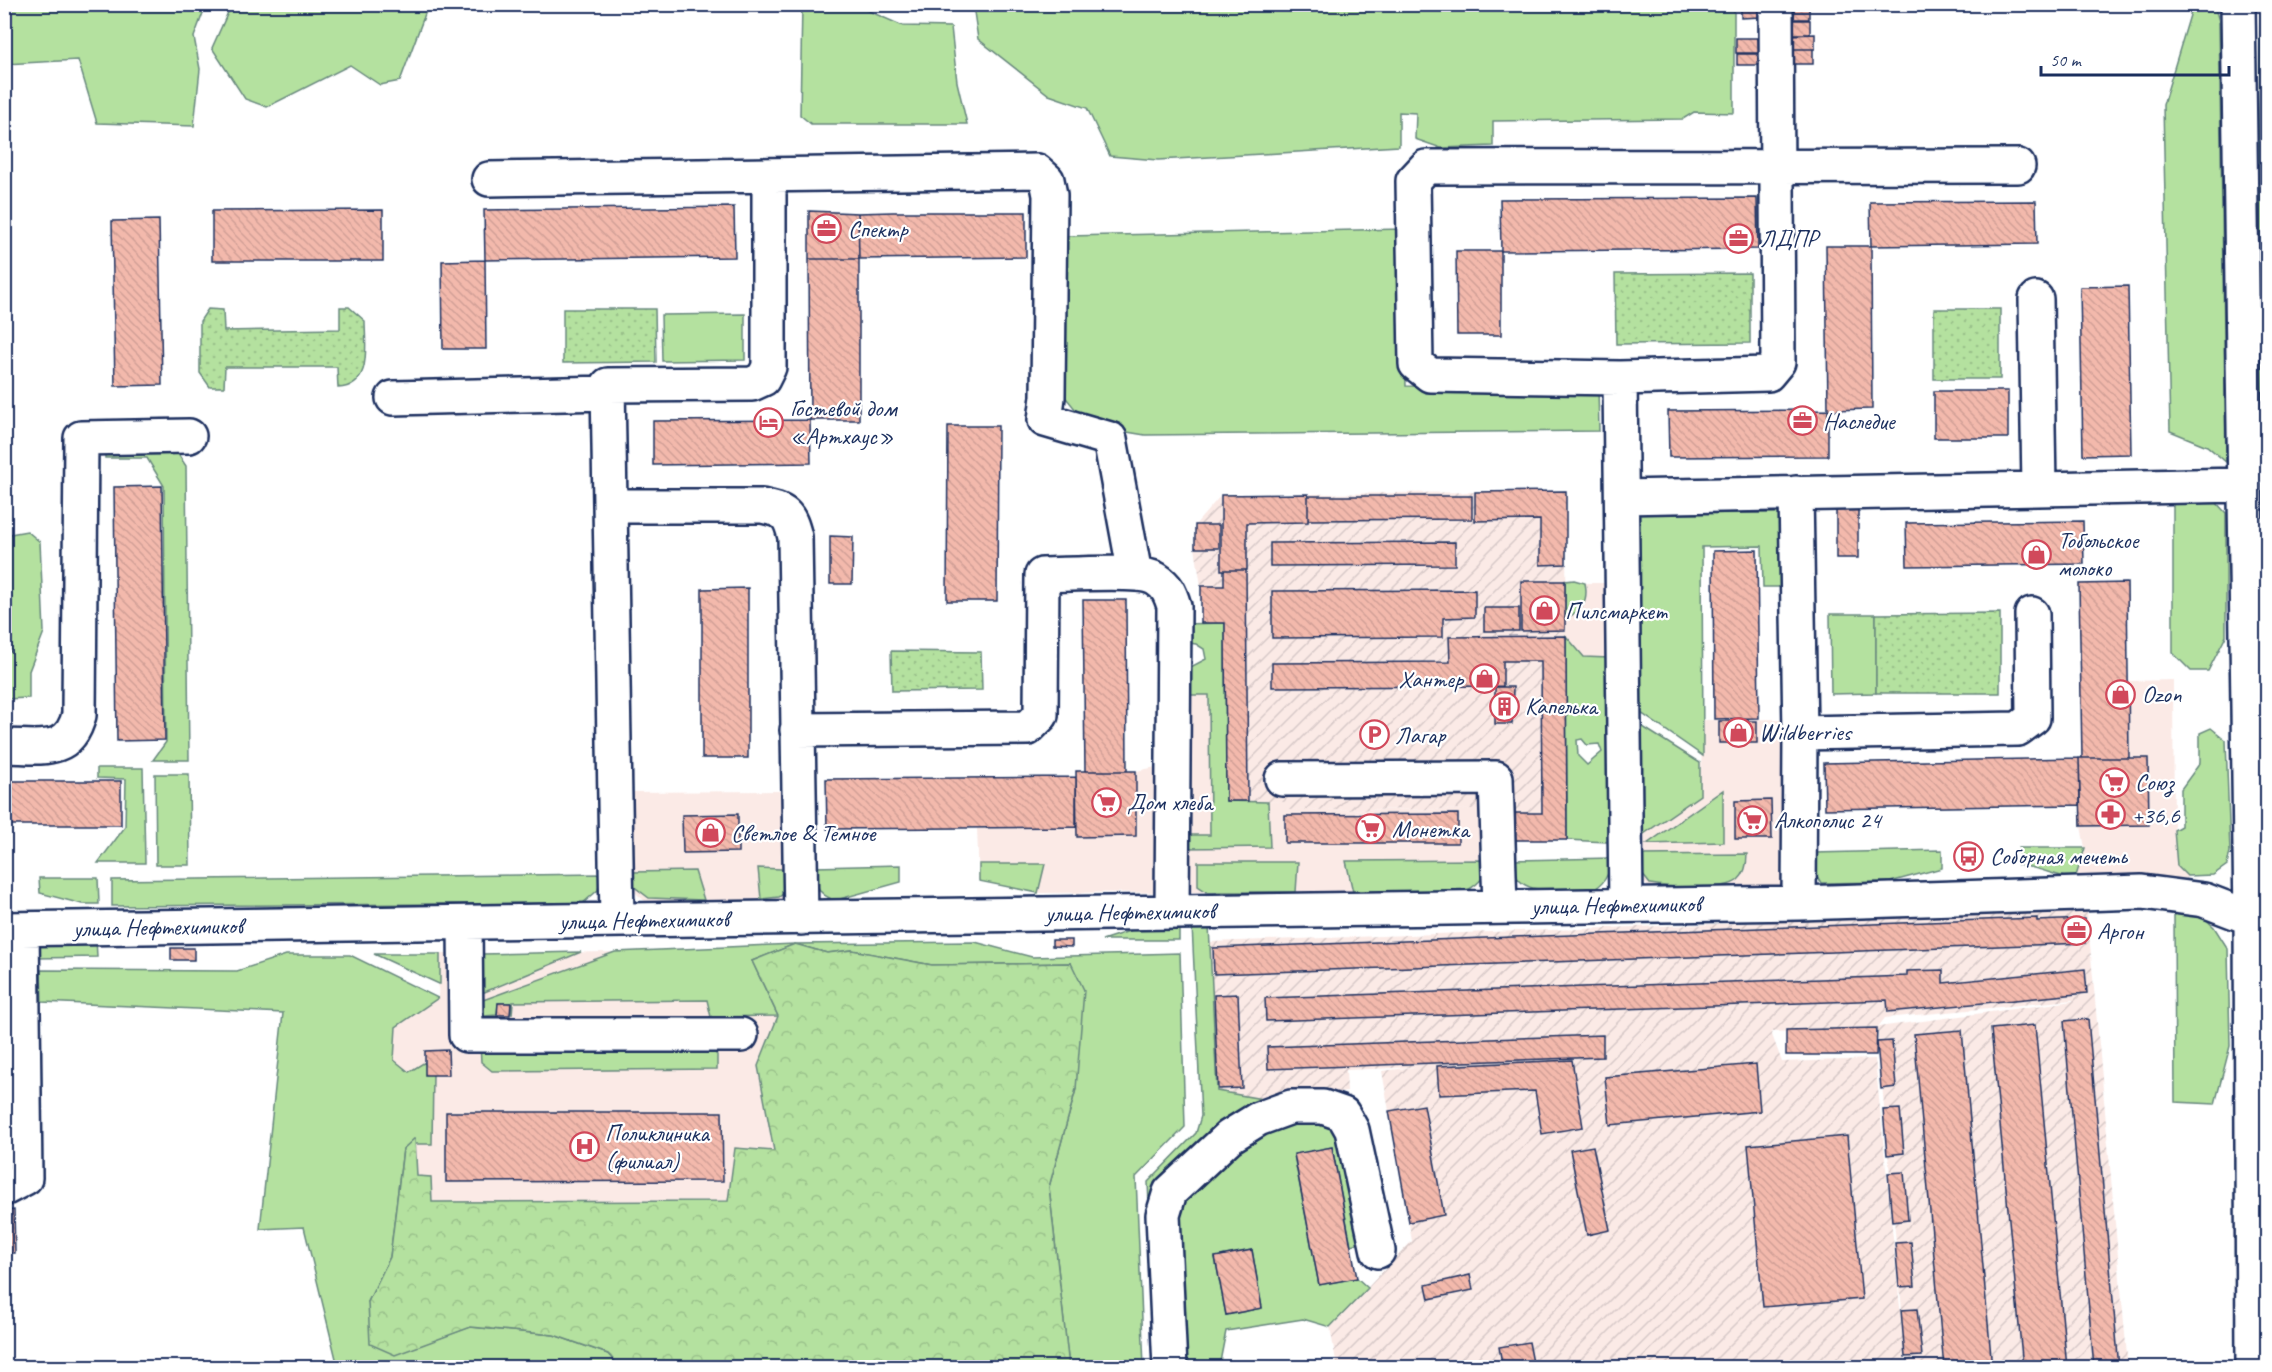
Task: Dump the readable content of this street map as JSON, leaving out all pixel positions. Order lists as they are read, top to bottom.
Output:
{
  "streets": {
    "street": ["улица Нефтехимиков"]
  },
  "places": {
    "office": [
      "Спектр",
      "ЛДПР",
      "Наследие",
      "Аргон"
    ],
    "hotel": ["Гостевой дом «Артхаус»"],
    "shop": [
      "Тобольское молоко",
      "Пилсмаркет",
      "Хантер",
      "Ozon",
      "Wildberries",
      "Светлое & Темное"
    ],
    "building": ["Капелька"],
    "parking": ["Лагар"],
    "supermarket": [
      "Союз",
      "Дом хлеба",
      "Алкополис 24",
      "Монетка"
    ],
    "pharmacy": ["+36,6"],
    "bus stop": ["Соборная мечеть"],
    "hospital": ["Поликлиника (филиал)"]
  },
  "scale_bar": "50 m"
}
